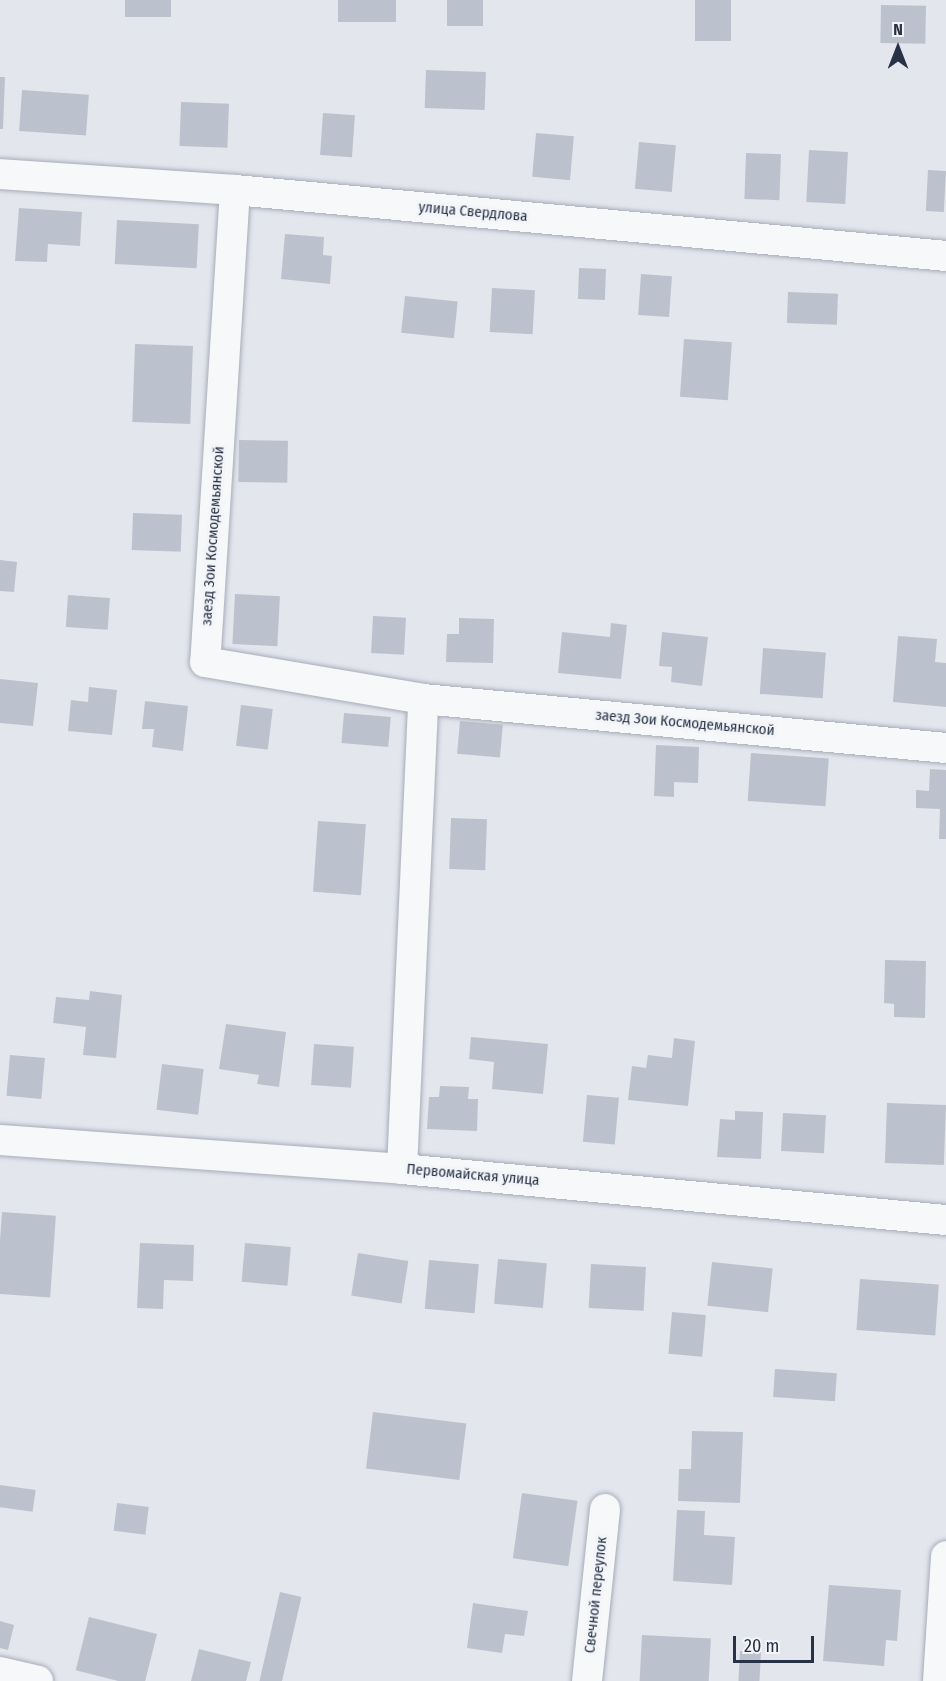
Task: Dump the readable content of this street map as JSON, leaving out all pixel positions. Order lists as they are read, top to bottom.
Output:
{
  "streets": {
    "street": [
      "улица Свердлова",
      "заезд Зои Космодемьянской",
      "Первомайская улица",
      "Свечной переулок"
    ]
  },
  "crossings": [
    ["улица Свердлова", "заезд Зои Космодемьянской"]
  ],
  "scale_bar": "20 m",
  "north": "top"
}
